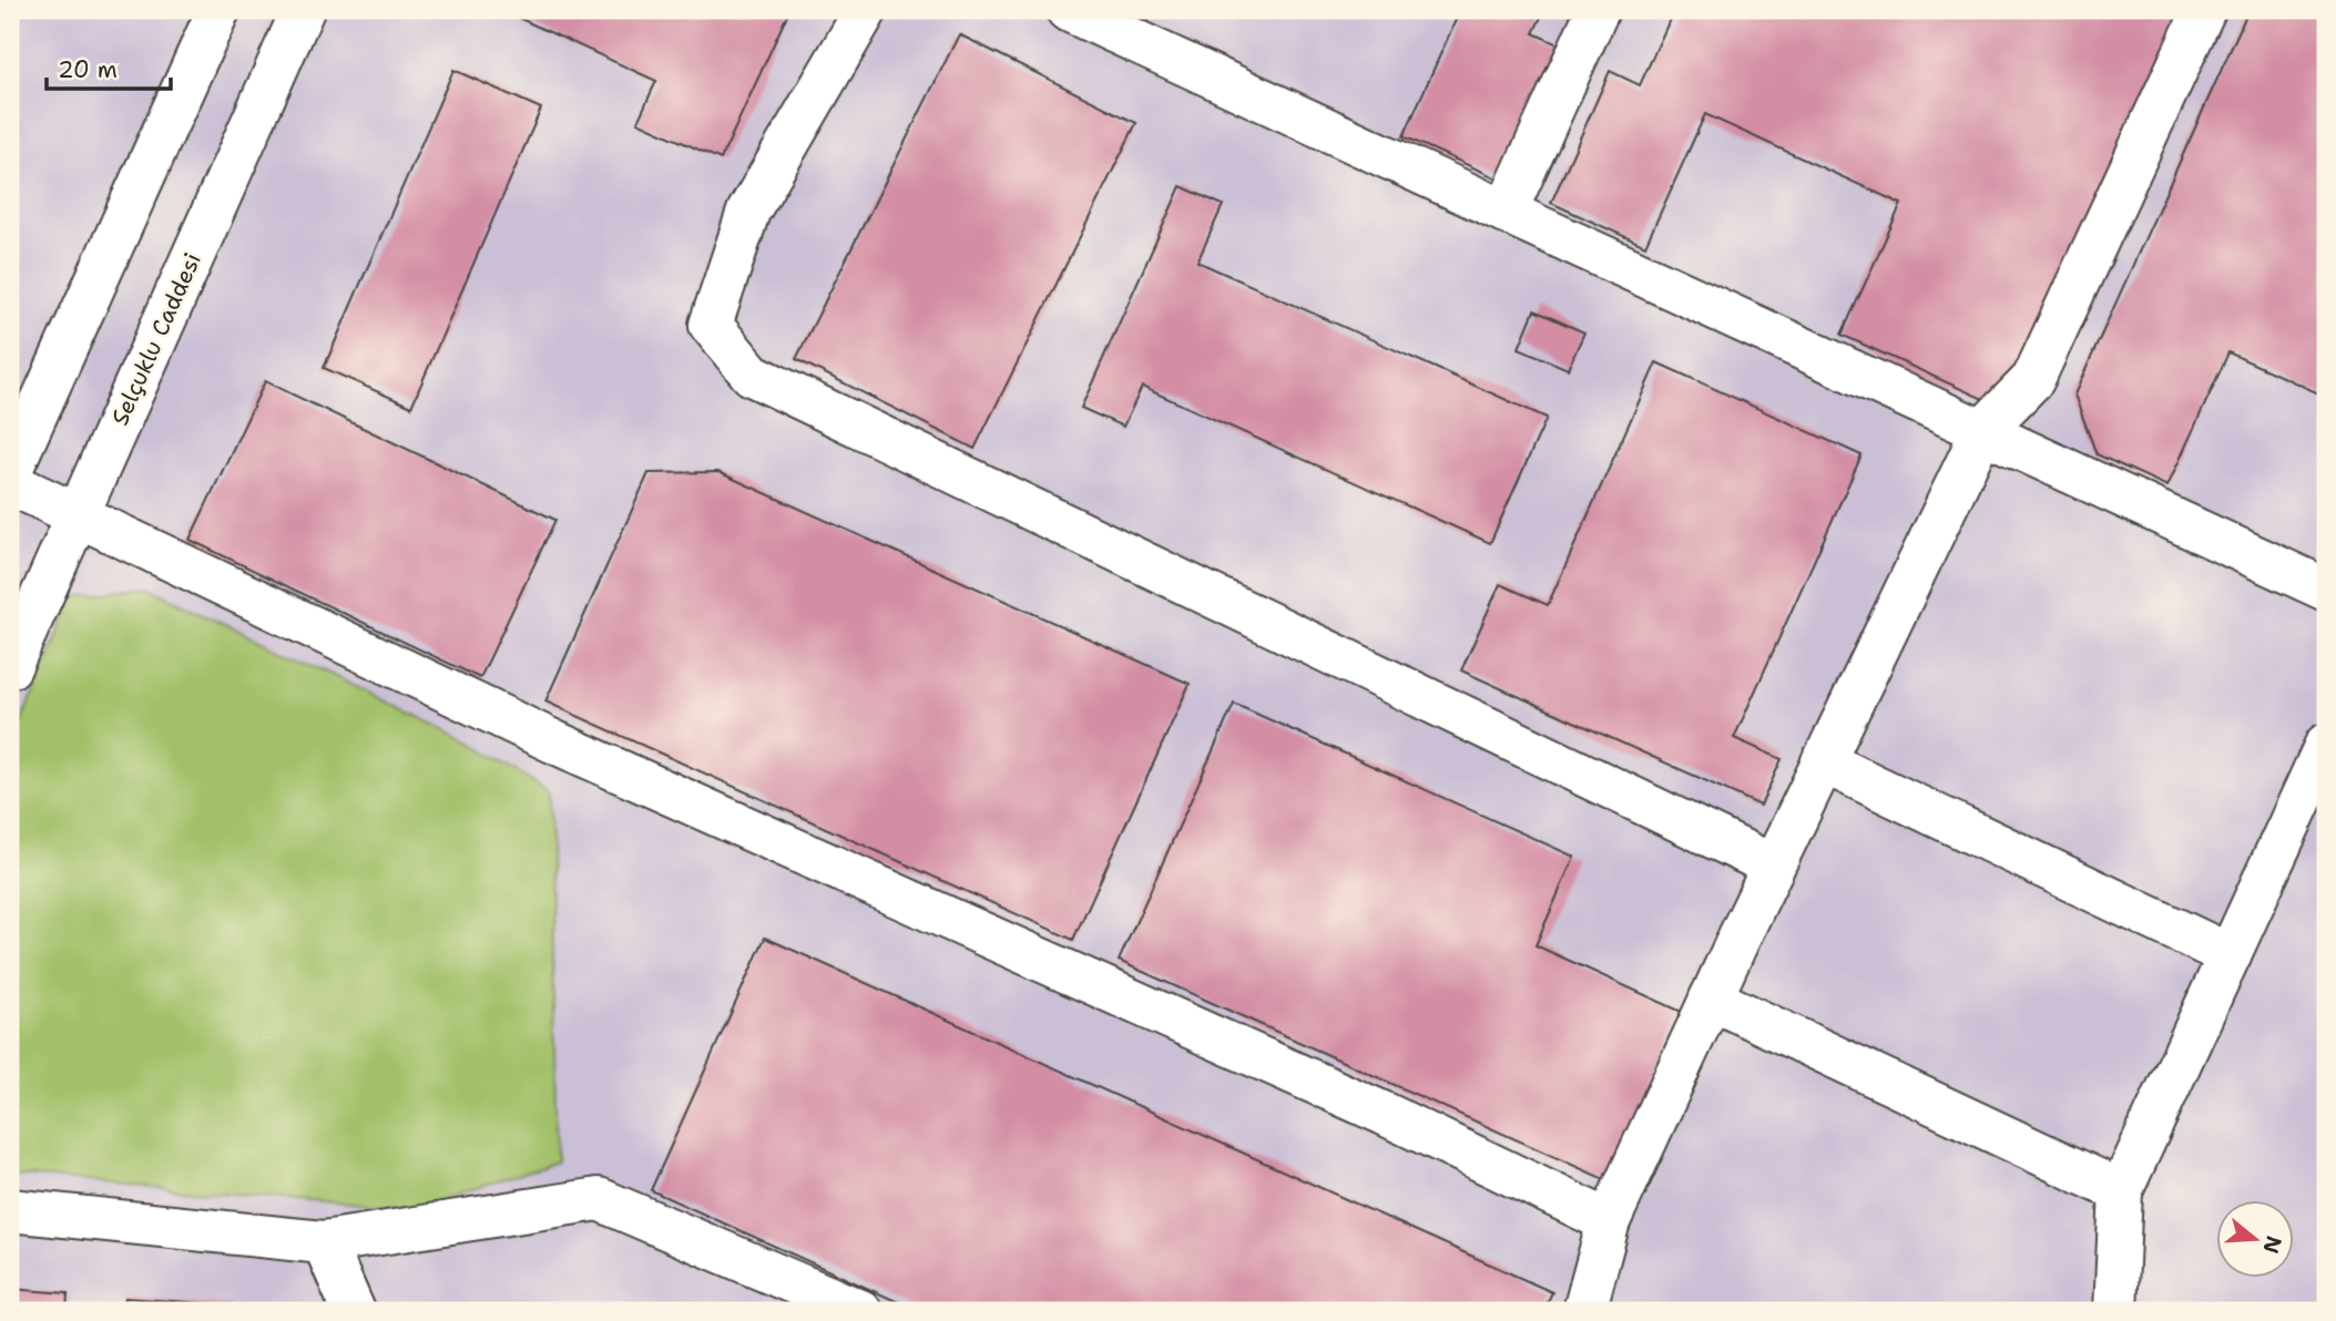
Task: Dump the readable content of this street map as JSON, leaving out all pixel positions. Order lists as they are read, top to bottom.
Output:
{
  "streets": {
    "street": ["Selçuklu Caddesi"]
  },
  "scale_bar": "20 m",
  "north": "right"
}
